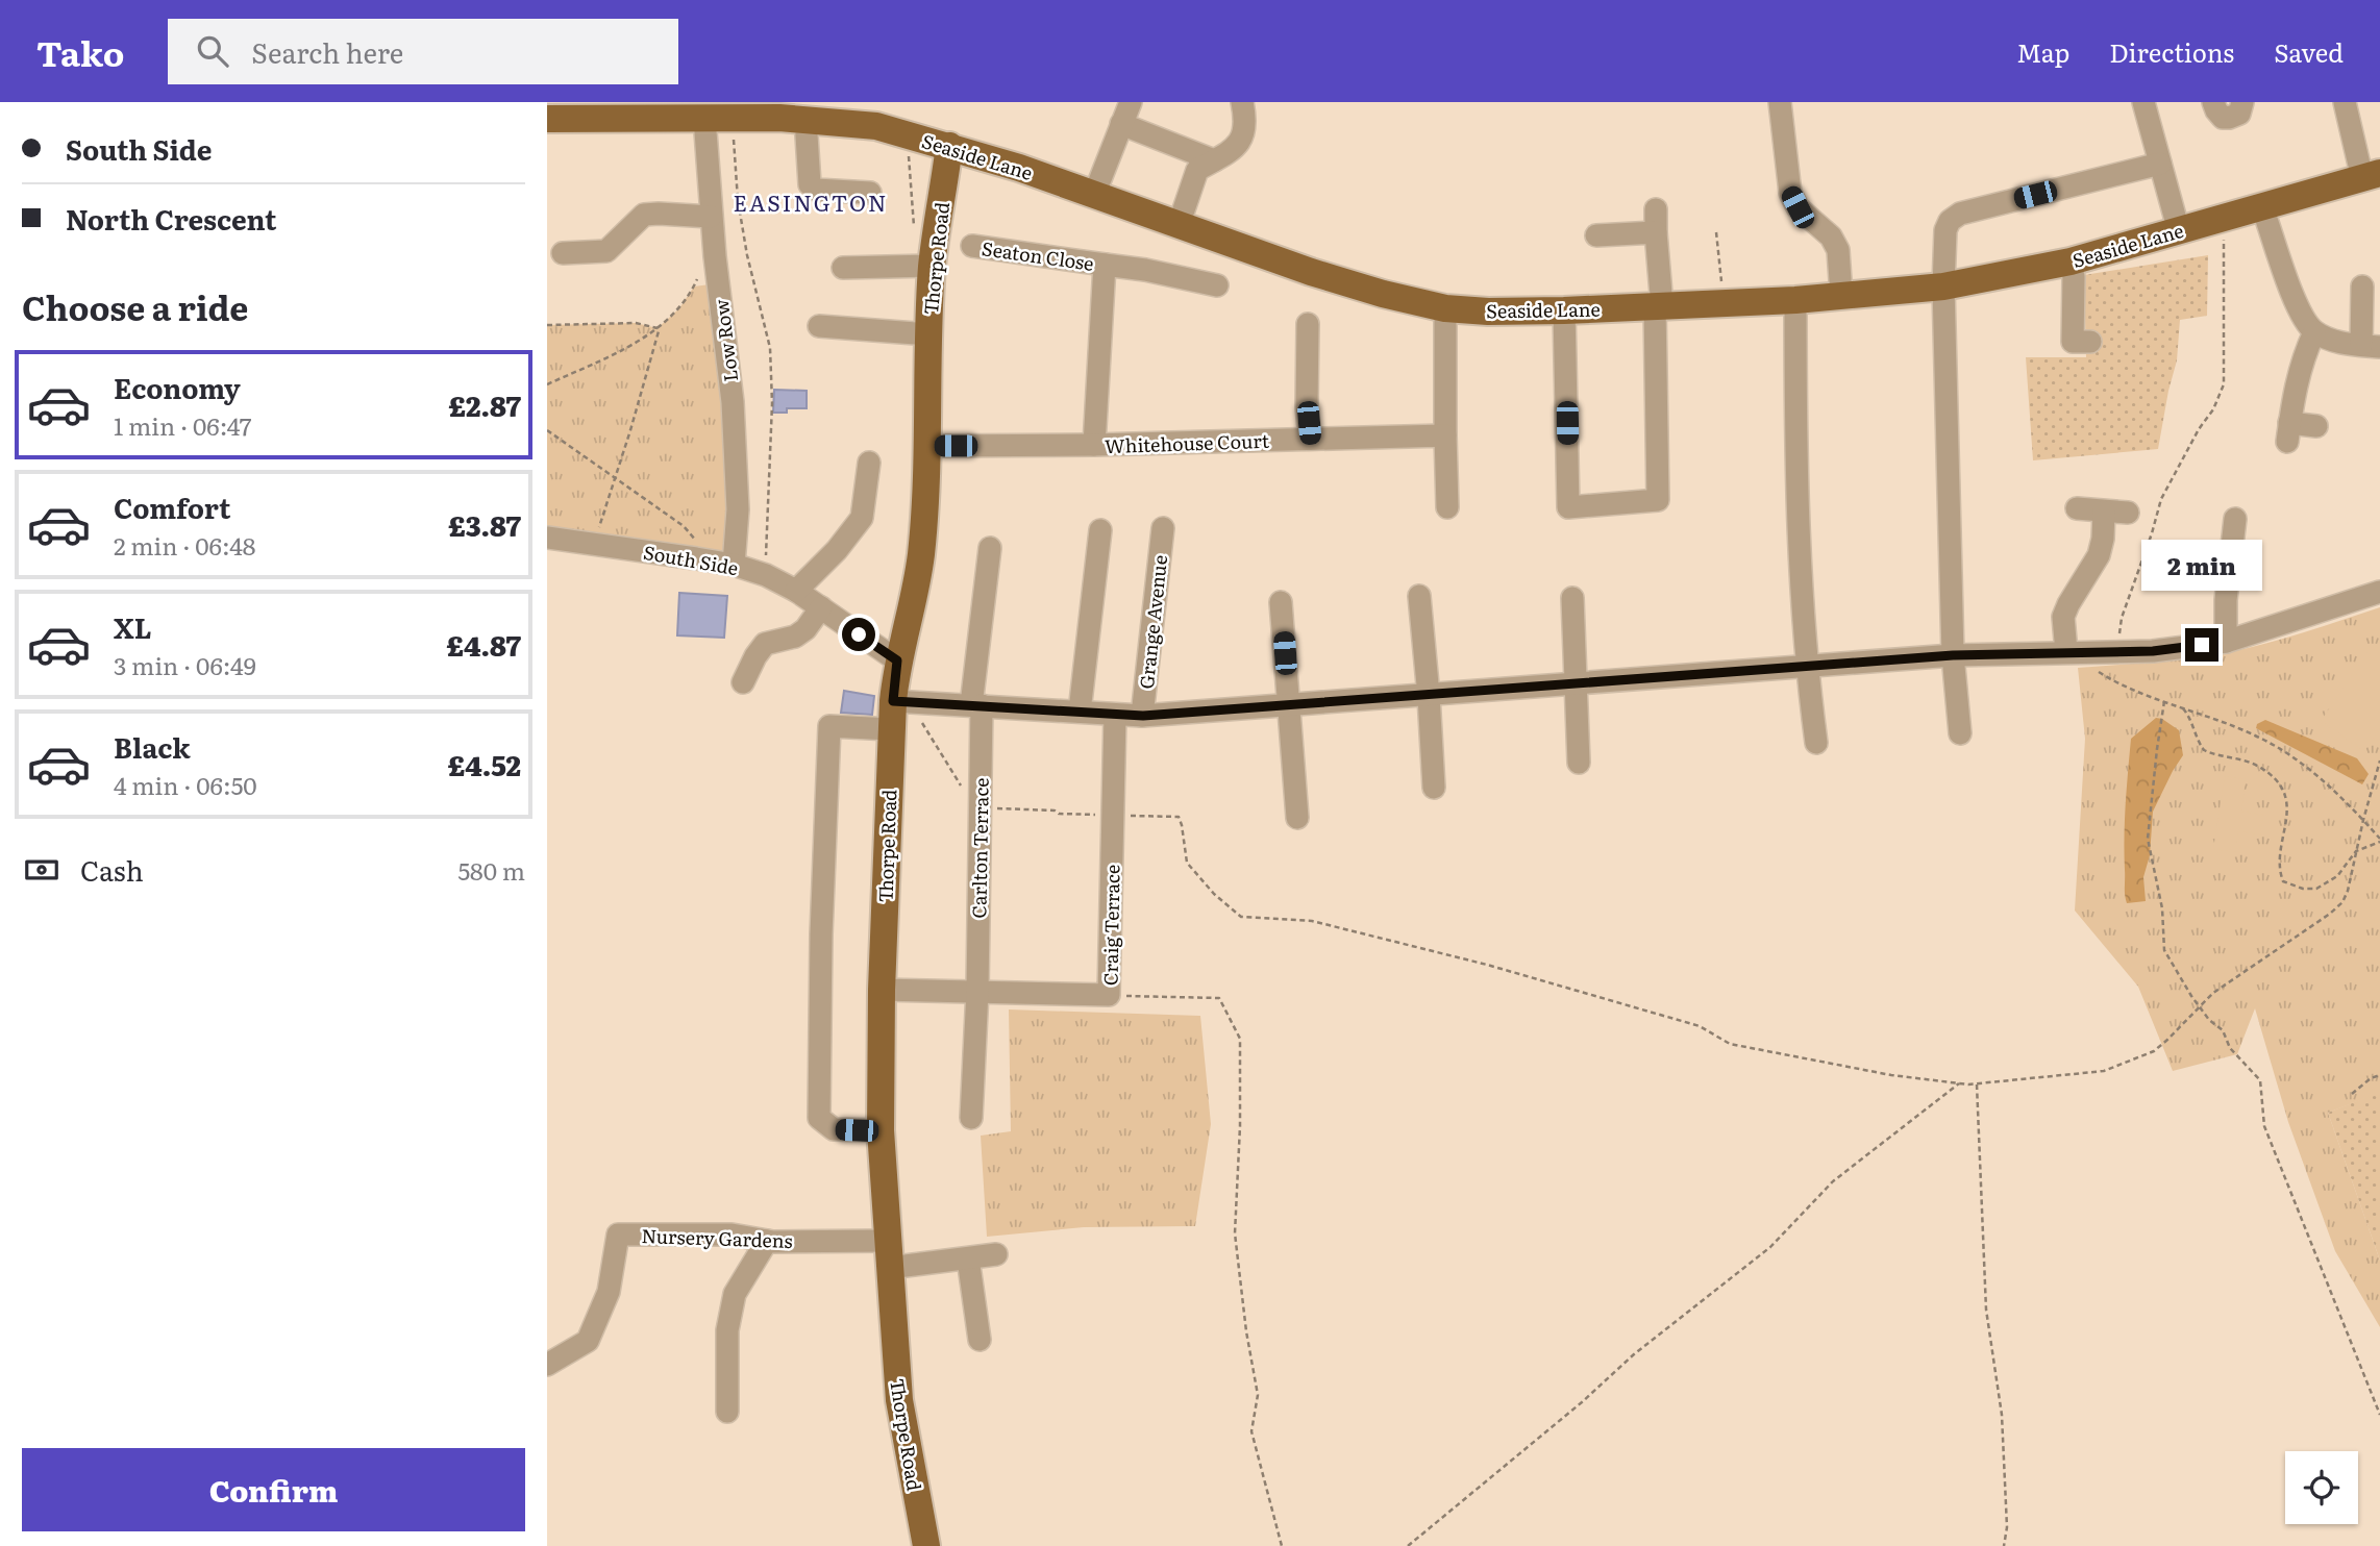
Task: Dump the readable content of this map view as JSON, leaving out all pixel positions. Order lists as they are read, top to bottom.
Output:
{
  "streets": {
    "main road": ["Seaside Lane", "Thorpe Road"],
    "street": [
      "Seaton Close",
      "Low Row",
      "Whitehouse Court",
      "South Side",
      "Grange Avenue",
      "Carlton Terrace",
      "Craig Terrace",
      "Nursery Gardens"
    ]
  },
  "crossings": [
    ["Seaside Lane", "Thorpe Road"],
    ["Seaside Lane", "Low Row"],
    ["Thorpe Road", "Whitehouse Court"],
    ["Thorpe Road", "South Side"],
    ["Thorpe Road", "Craig Terrace"],
    ["Thorpe Road", "Nursery Gardens"],
    ["Low Row", "South Side"],
    ["Carlton Terrace", "Craig Terrace"]
  ],
  "districts": ["EASINGTON"],
  "page": {
    "header": "Tako",
    "search": "Search here",
    "nav": ["Map", "Directions", "Saved"],
    "banner": ["South Side", "North Crescent"],
    "heading": "Choose a ride",
    "list": [
      {
        "name": "Economy",
        "note": "1 min · 06:47",
        "value": "£2.87"
      },
      {
        "name": "Comfort",
        "note": "2 min · 06:48",
        "value": "£3.87"
      },
      {
        "name": "XL",
        "note": "3 min · 06:49",
        "value": "£4.87"
      },
      {
        "name": "Black",
        "note": "4 min · 06:50",
        "value": "£4.52"
      }
    ],
    "bubble": "2 min",
    "pay": ["Cash", "580 m"],
    "buttons": "Confirm"
  }
}
